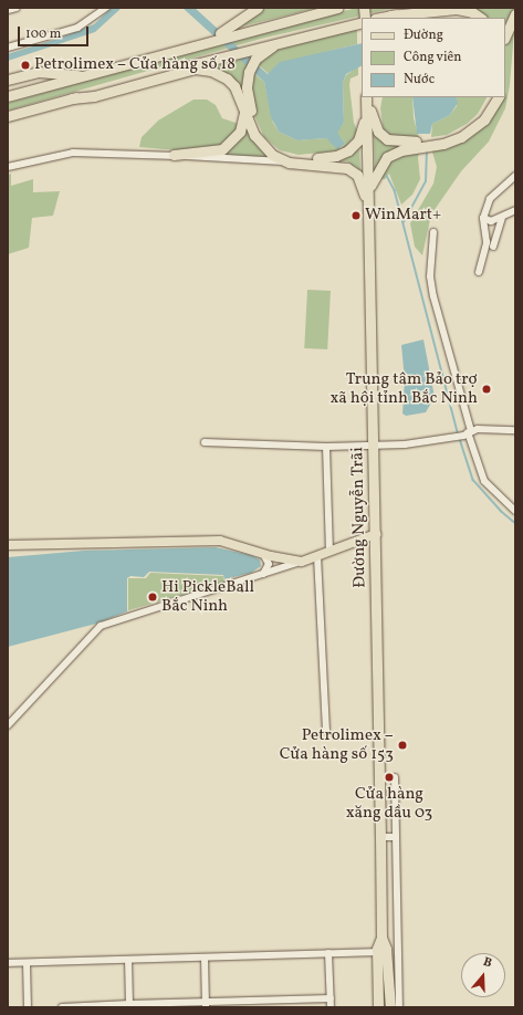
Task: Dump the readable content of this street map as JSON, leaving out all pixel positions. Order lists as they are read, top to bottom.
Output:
{
  "streets": {
    "highway": ["Đường Nguyễn Trãi"]
  },
  "places": [
    "Petrolimex – Cửa hàng số 18",
    "WinMart+",
    "Trung tâm Bảo trợ xã hội tỉnh Bắc Ninh",
    "Hi PickleBall Bắc Ninh",
    "Petrolimex – Cửa hàng số 153",
    "Cửa hàng xăng dầu 03"
  ],
  "legend": ["Đường", "Công viên", "Nước"],
  "scale_bar": "100 m",
  "north": "top"
}
